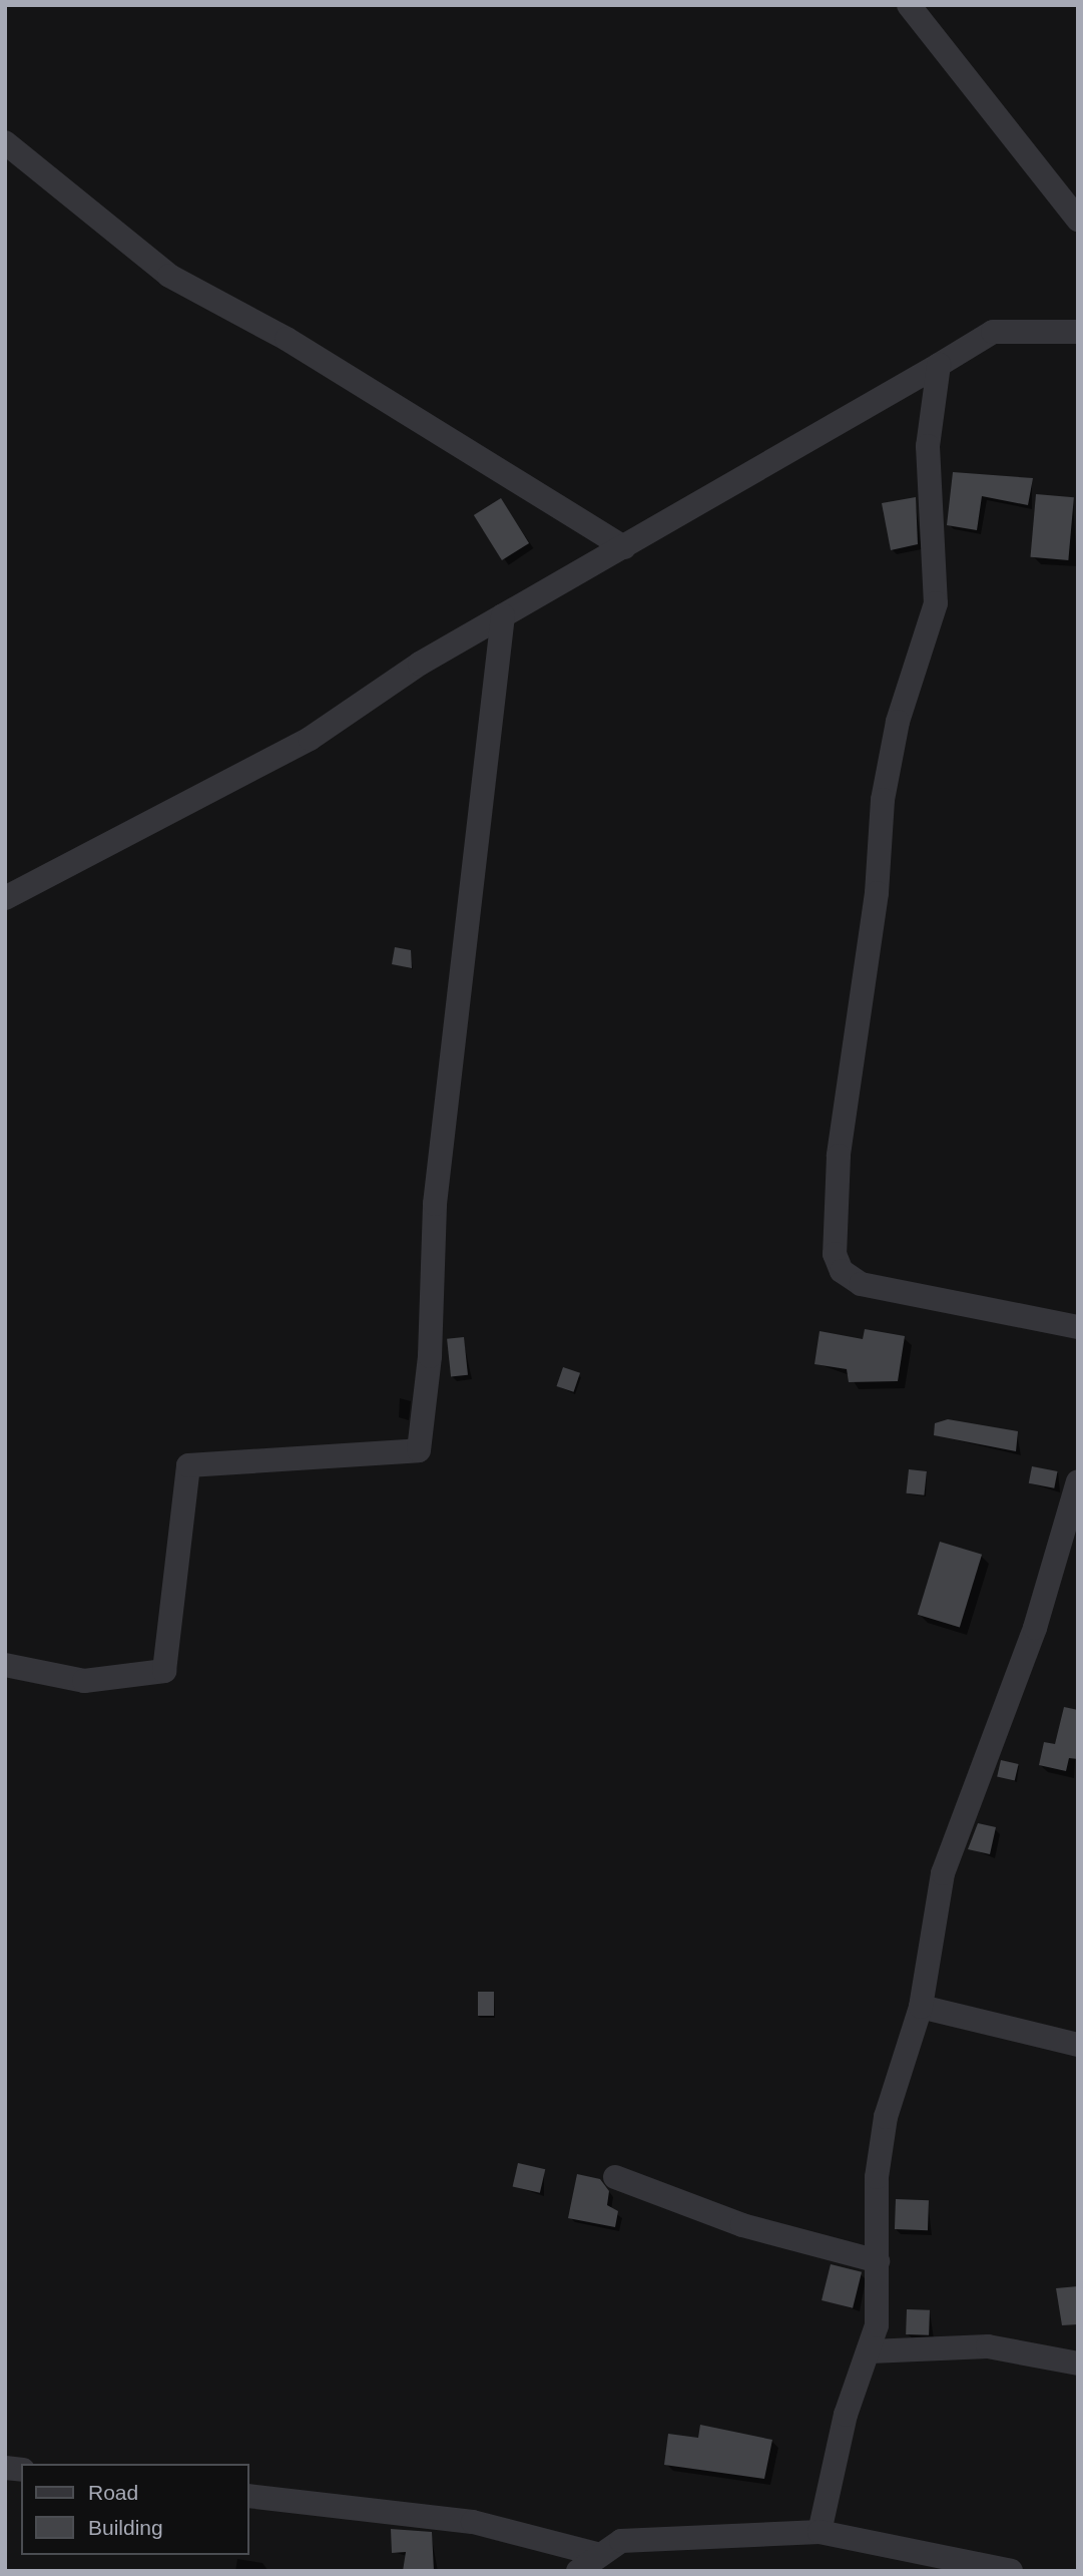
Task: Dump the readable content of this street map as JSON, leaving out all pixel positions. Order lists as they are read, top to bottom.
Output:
{
  "legend": ["Road", "Building"]
}
